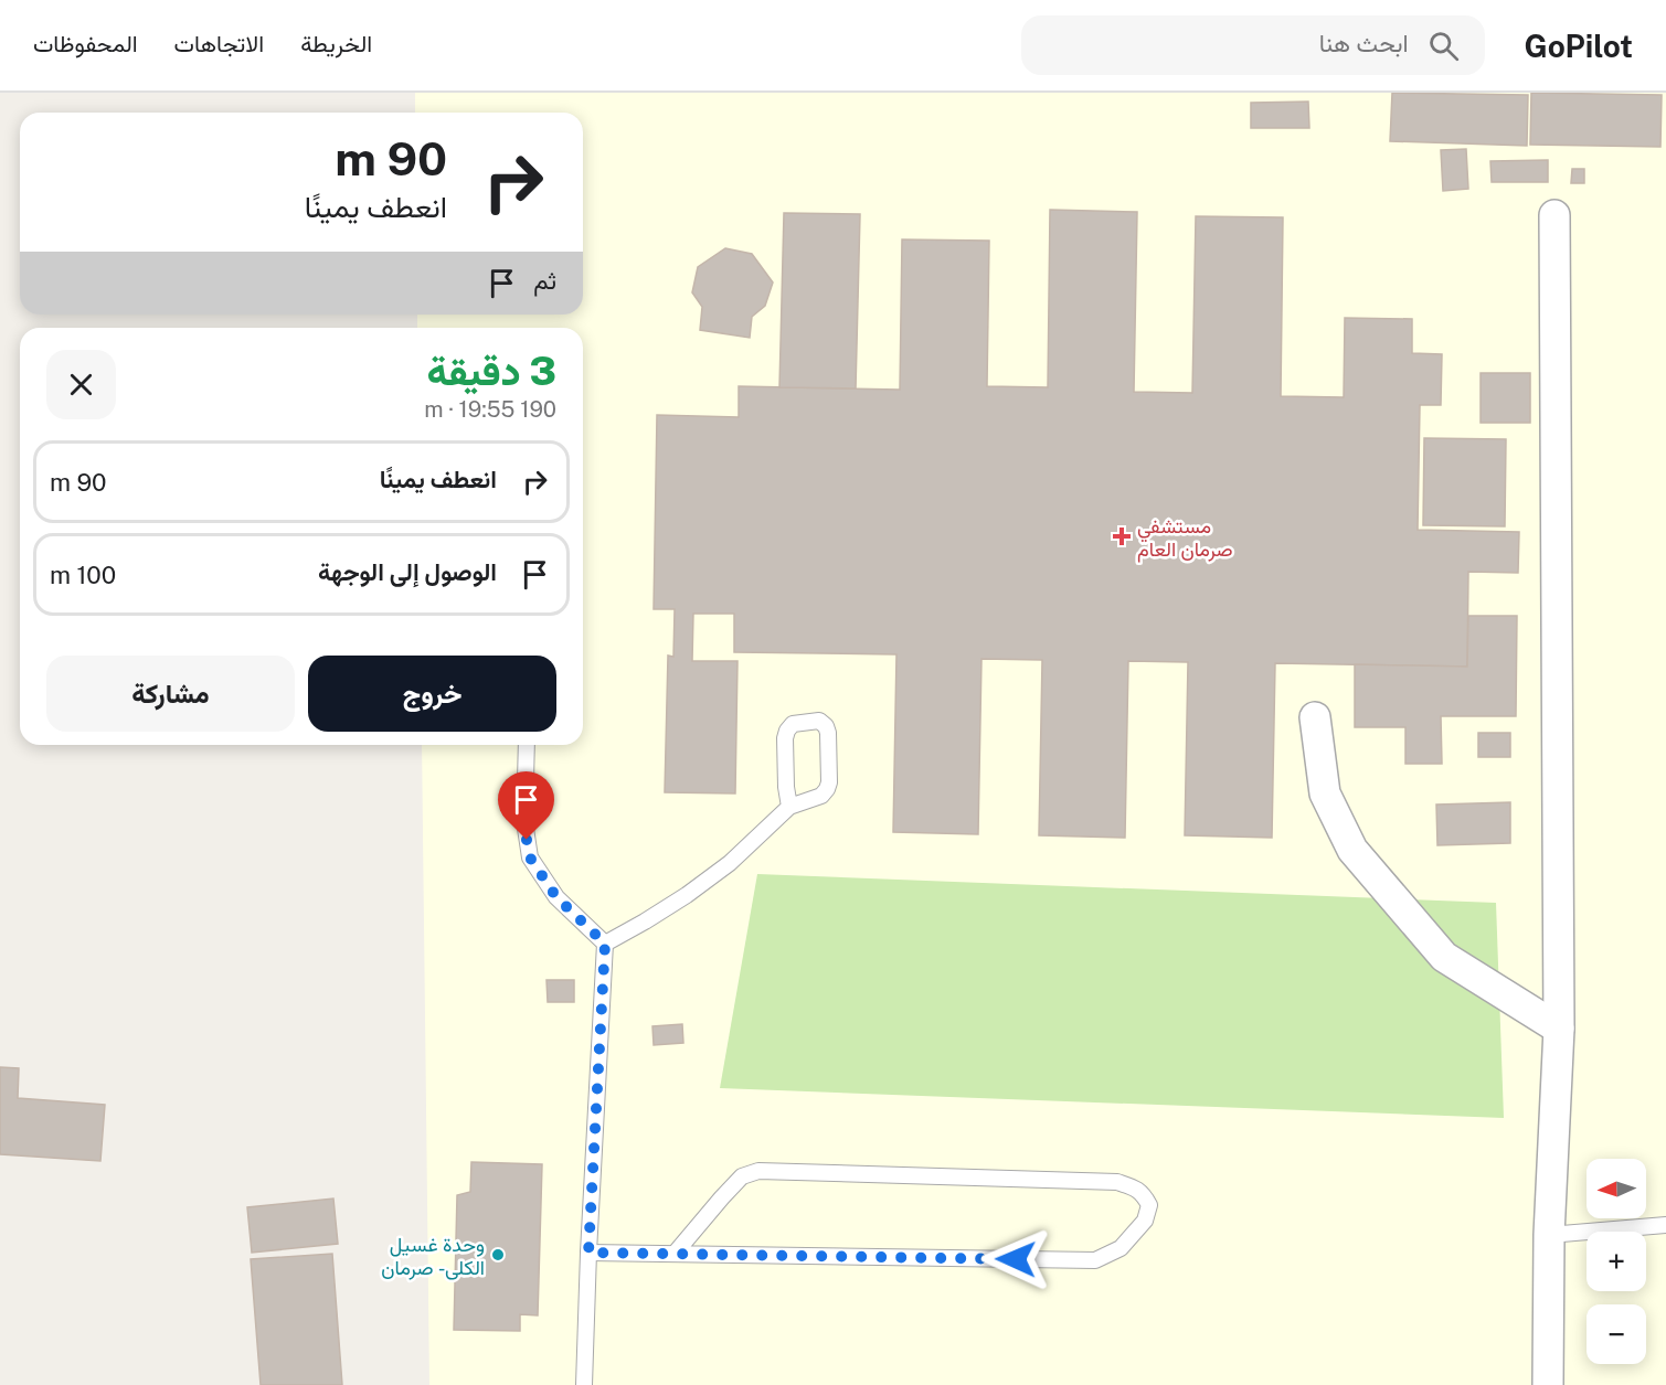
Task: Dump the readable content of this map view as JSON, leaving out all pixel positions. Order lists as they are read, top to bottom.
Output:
{
  "places": {
    "health": ["مستشفي صرمان العام"],
    "other": ["وحدة غسيل الكلى - صرمان"]
  },
  "north": "left",
  "page": {
    "header": "GoPilot",
    "search": "ابحث هنا",
    "nav": ["الخريطة", "الاتجاهات", "المحفوظات"],
    "turn": ["90 m", "انعطف يمينًا"],
    "then": "ثم",
    "heading": ["3 دقيقة", "190 m · 19:55"],
    "list": [
      {
        "name": "انعطف يمينًا",
        "value": "90 m"
      },
      {
        "name": "الوصول إلى الوجهة",
        "value": "100 m"
      }
    ],
    "buttons": ["خروج", "مشاركة"],
    "map_buttons": ["+", "−"]
  }
}
